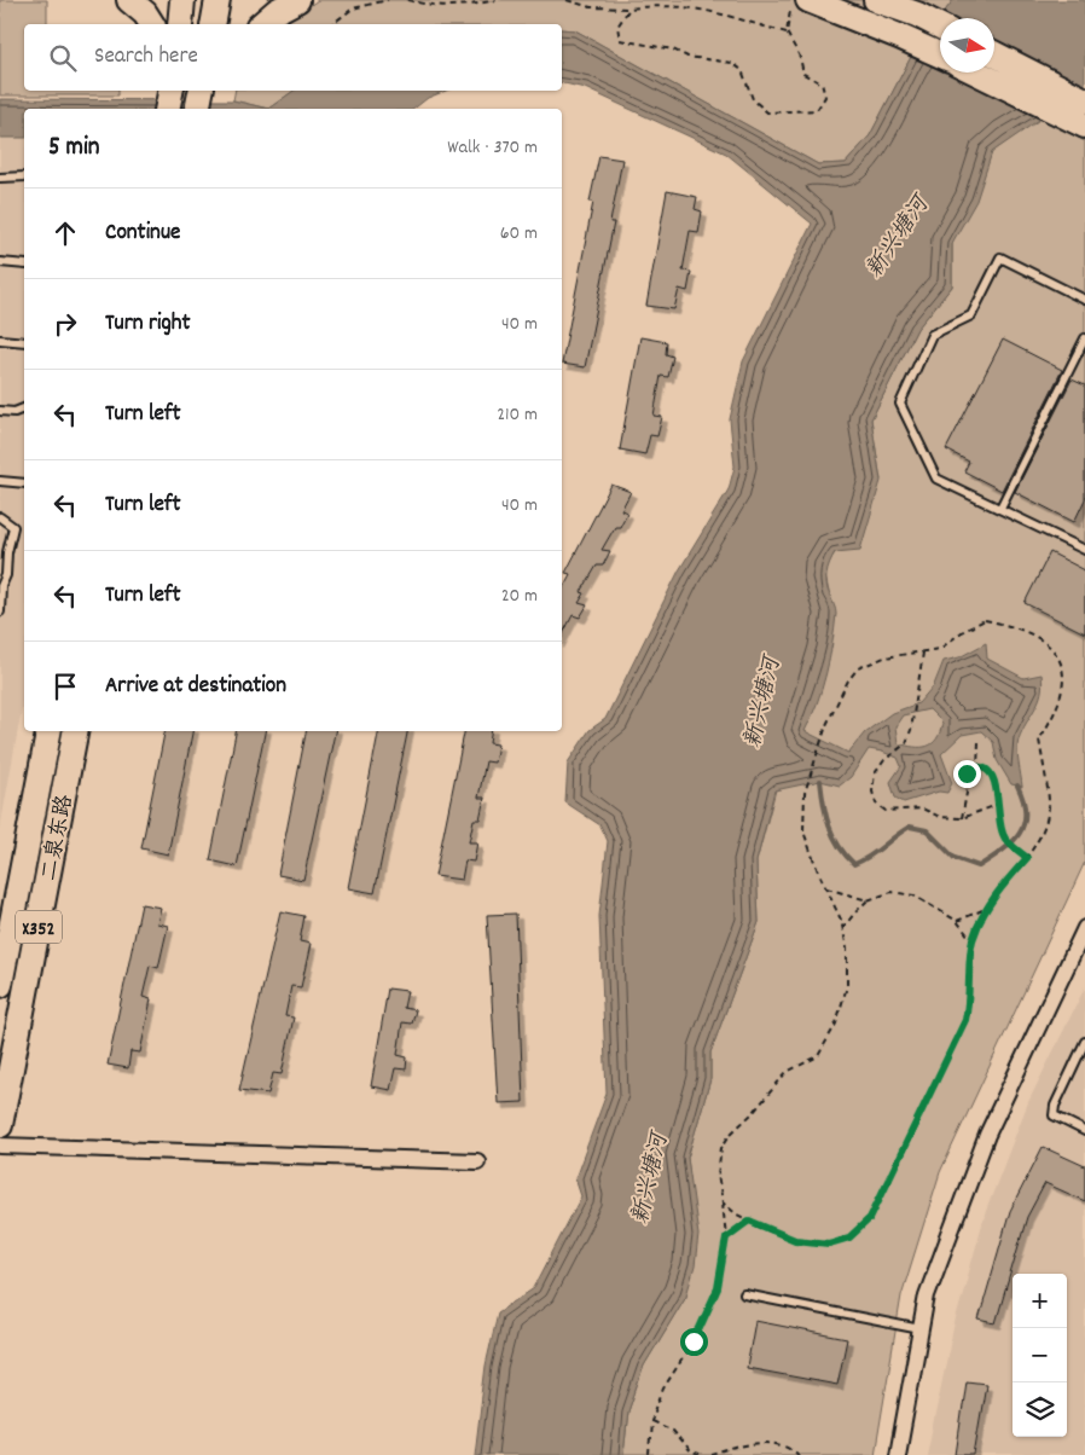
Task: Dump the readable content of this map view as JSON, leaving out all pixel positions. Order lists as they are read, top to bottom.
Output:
{
  "streets": {
    "main road": ["二泉东路", "X352"]
  },
  "water": ["新兴塘河"],
  "north": "right",
  "page": {
    "search": "Search here",
    "heading": ["5 min", "Walk · 370 m"],
    "list": [
      ["Continue", "60 m"],
      ["Turn right", "40 m"],
      ["Turn left", "210 m"],
      ["Turn left", "40 m"],
      ["Turn left", "20 m"],
      "Arrive at destination"
    ],
    "map_buttons": ["+", "−"]
  }
}
